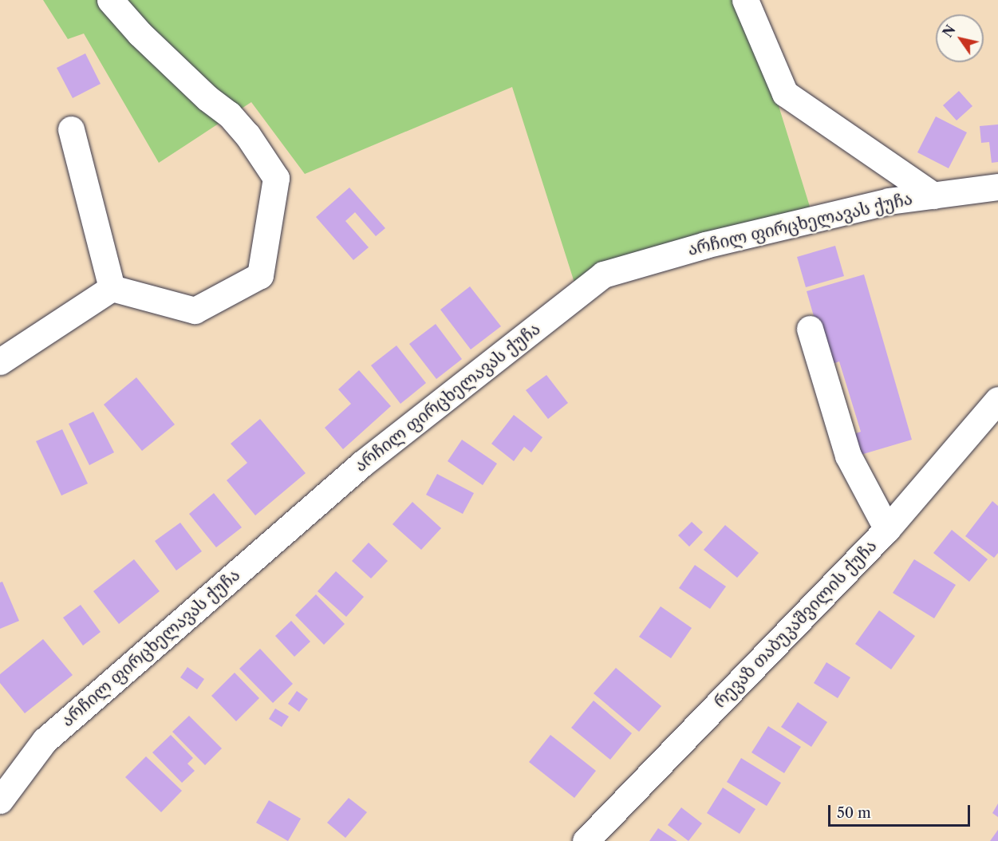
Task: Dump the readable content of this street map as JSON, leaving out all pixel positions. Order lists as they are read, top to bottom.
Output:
{
  "streets": {
    "street": ["არჩილ ფირცხელავას ქუჩა", "რევაზ თაბუკაშვილის ქუჩა"]
  },
  "scale_bar": "50 m",
  "north": "top left"
}
